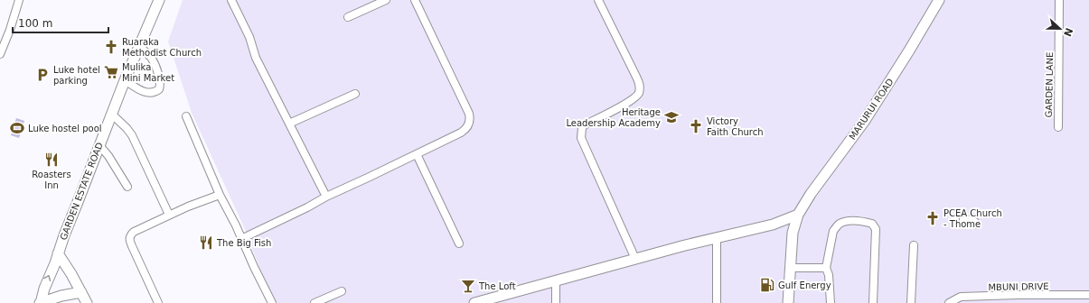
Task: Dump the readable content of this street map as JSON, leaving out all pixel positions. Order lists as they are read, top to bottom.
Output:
{
  "streets": {
    "street": [
      "GARDEN LANE",
      "MARURUI ROAD",
      "GARDEN ESTATE ROAD",
      "MBUNI DRIVE"
    ]
  },
  "places": {
    "church": ["Ruaraka Methodist Church", "Victory Faith Church", "PCEA Church - Thome"],
    "supermarket": ["Mulika Mini Market"],
    "parking": ["Luke hotel parking"],
    "school or university": ["Heritage Leadership Academy"],
    "sports": ["Luke hostel pool"],
    "restaurant": ["Roasters Inn", "The Big Fish"],
    "fuel station": ["Gulf Energy"],
    "bar": ["The Loft"]
  },
  "scale_bar": "100 m",
  "north": "right"
}
